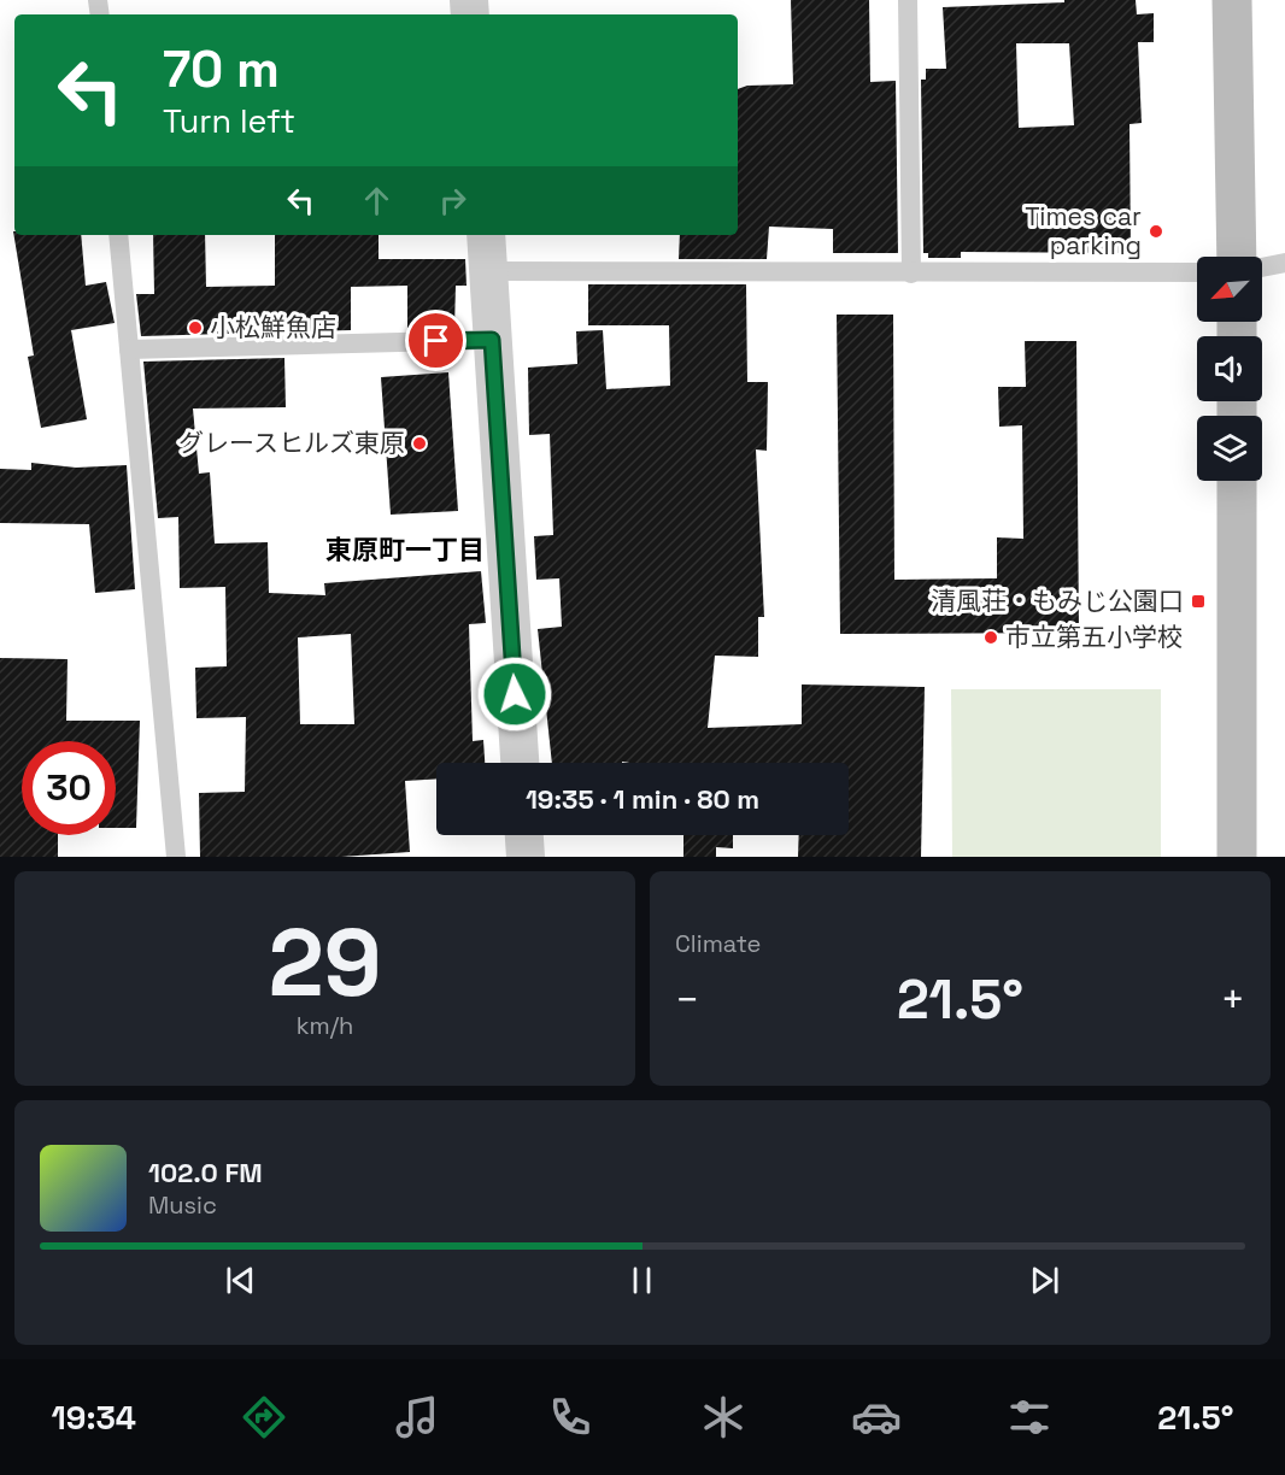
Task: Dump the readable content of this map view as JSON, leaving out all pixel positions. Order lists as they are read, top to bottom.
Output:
{
  "districts": ["東原町一丁目"],
  "places": {
    "other": [
      "Times car parking",
      "小松鮮魚店",
      "グレースヒルズ東原",
      "市立第五小学校"
    ],
    "transit": ["清風荘・もみじ公園口"]
  },
  "north": "bottom left",
  "page": {
    "turn": ["70 m", "Turn left"],
    "limit": "30",
    "trip": "19:35 · 1 min · 80 m",
    "tile": [
      ["29", "km/h"],
      "Climate"
    ],
    "heat": ["−", "21.5°", "+"],
    "song": ["102.0 FM", "Music"],
    "tabs": ["19:34", "21.5°"]
  }
}
